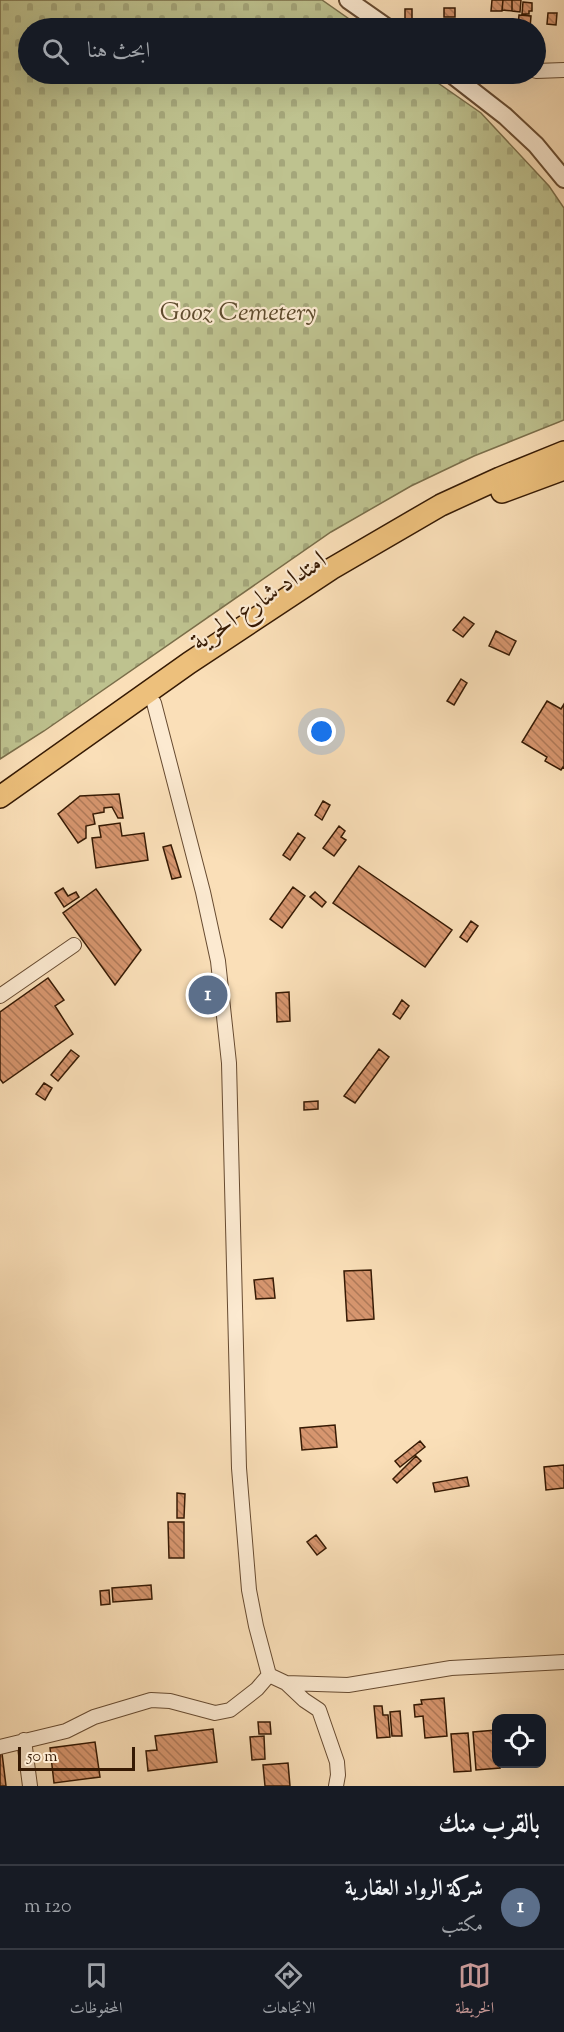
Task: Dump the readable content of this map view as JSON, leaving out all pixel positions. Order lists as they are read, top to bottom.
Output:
{
  "streets": {
    "main road": ["امتداد شارع الحرية"]
  },
  "parks": ["Gooz Cemetery"],
  "scale_bar": "50 m",
  "page": {
    "search": "ابحث هنا",
    "pins": "1",
    "scale": "50 m",
    "heading": "بالقرب منك",
    "list": [
      {
        "mark": "1",
        "name": "شركة الرواد العقارية",
        "note": "مكتب",
        "value": "120 m"
      }
    ],
    "nav": ["الخريطة", "الاتجاهات", "المحفوظات"]
  }
}
